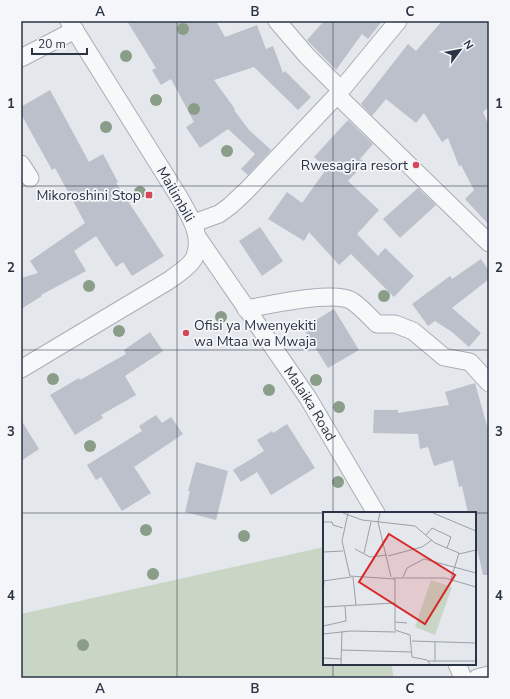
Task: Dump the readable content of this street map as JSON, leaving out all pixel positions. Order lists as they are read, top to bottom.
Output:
{
  "streets": {
    "street": ["Mailimbili", "Malaika Road"]
  },
  "crossings": [
    ["Mailimbili", "Malaika Road"]
  ],
  "places": {
    "other": ["Rwesagira resort", "Ofisi ya Mwenyekiti wa Mtaa wa Mwaja"],
    "transit": ["Mikoroshini Stop"]
  },
  "scale_bar": "20 m",
  "north": "top right",
  "grid": {
    "columns": ["A", "B", "C"],
    "rows": [
      "1",
      "2",
      "3",
      "4"
    ]
  }
}
